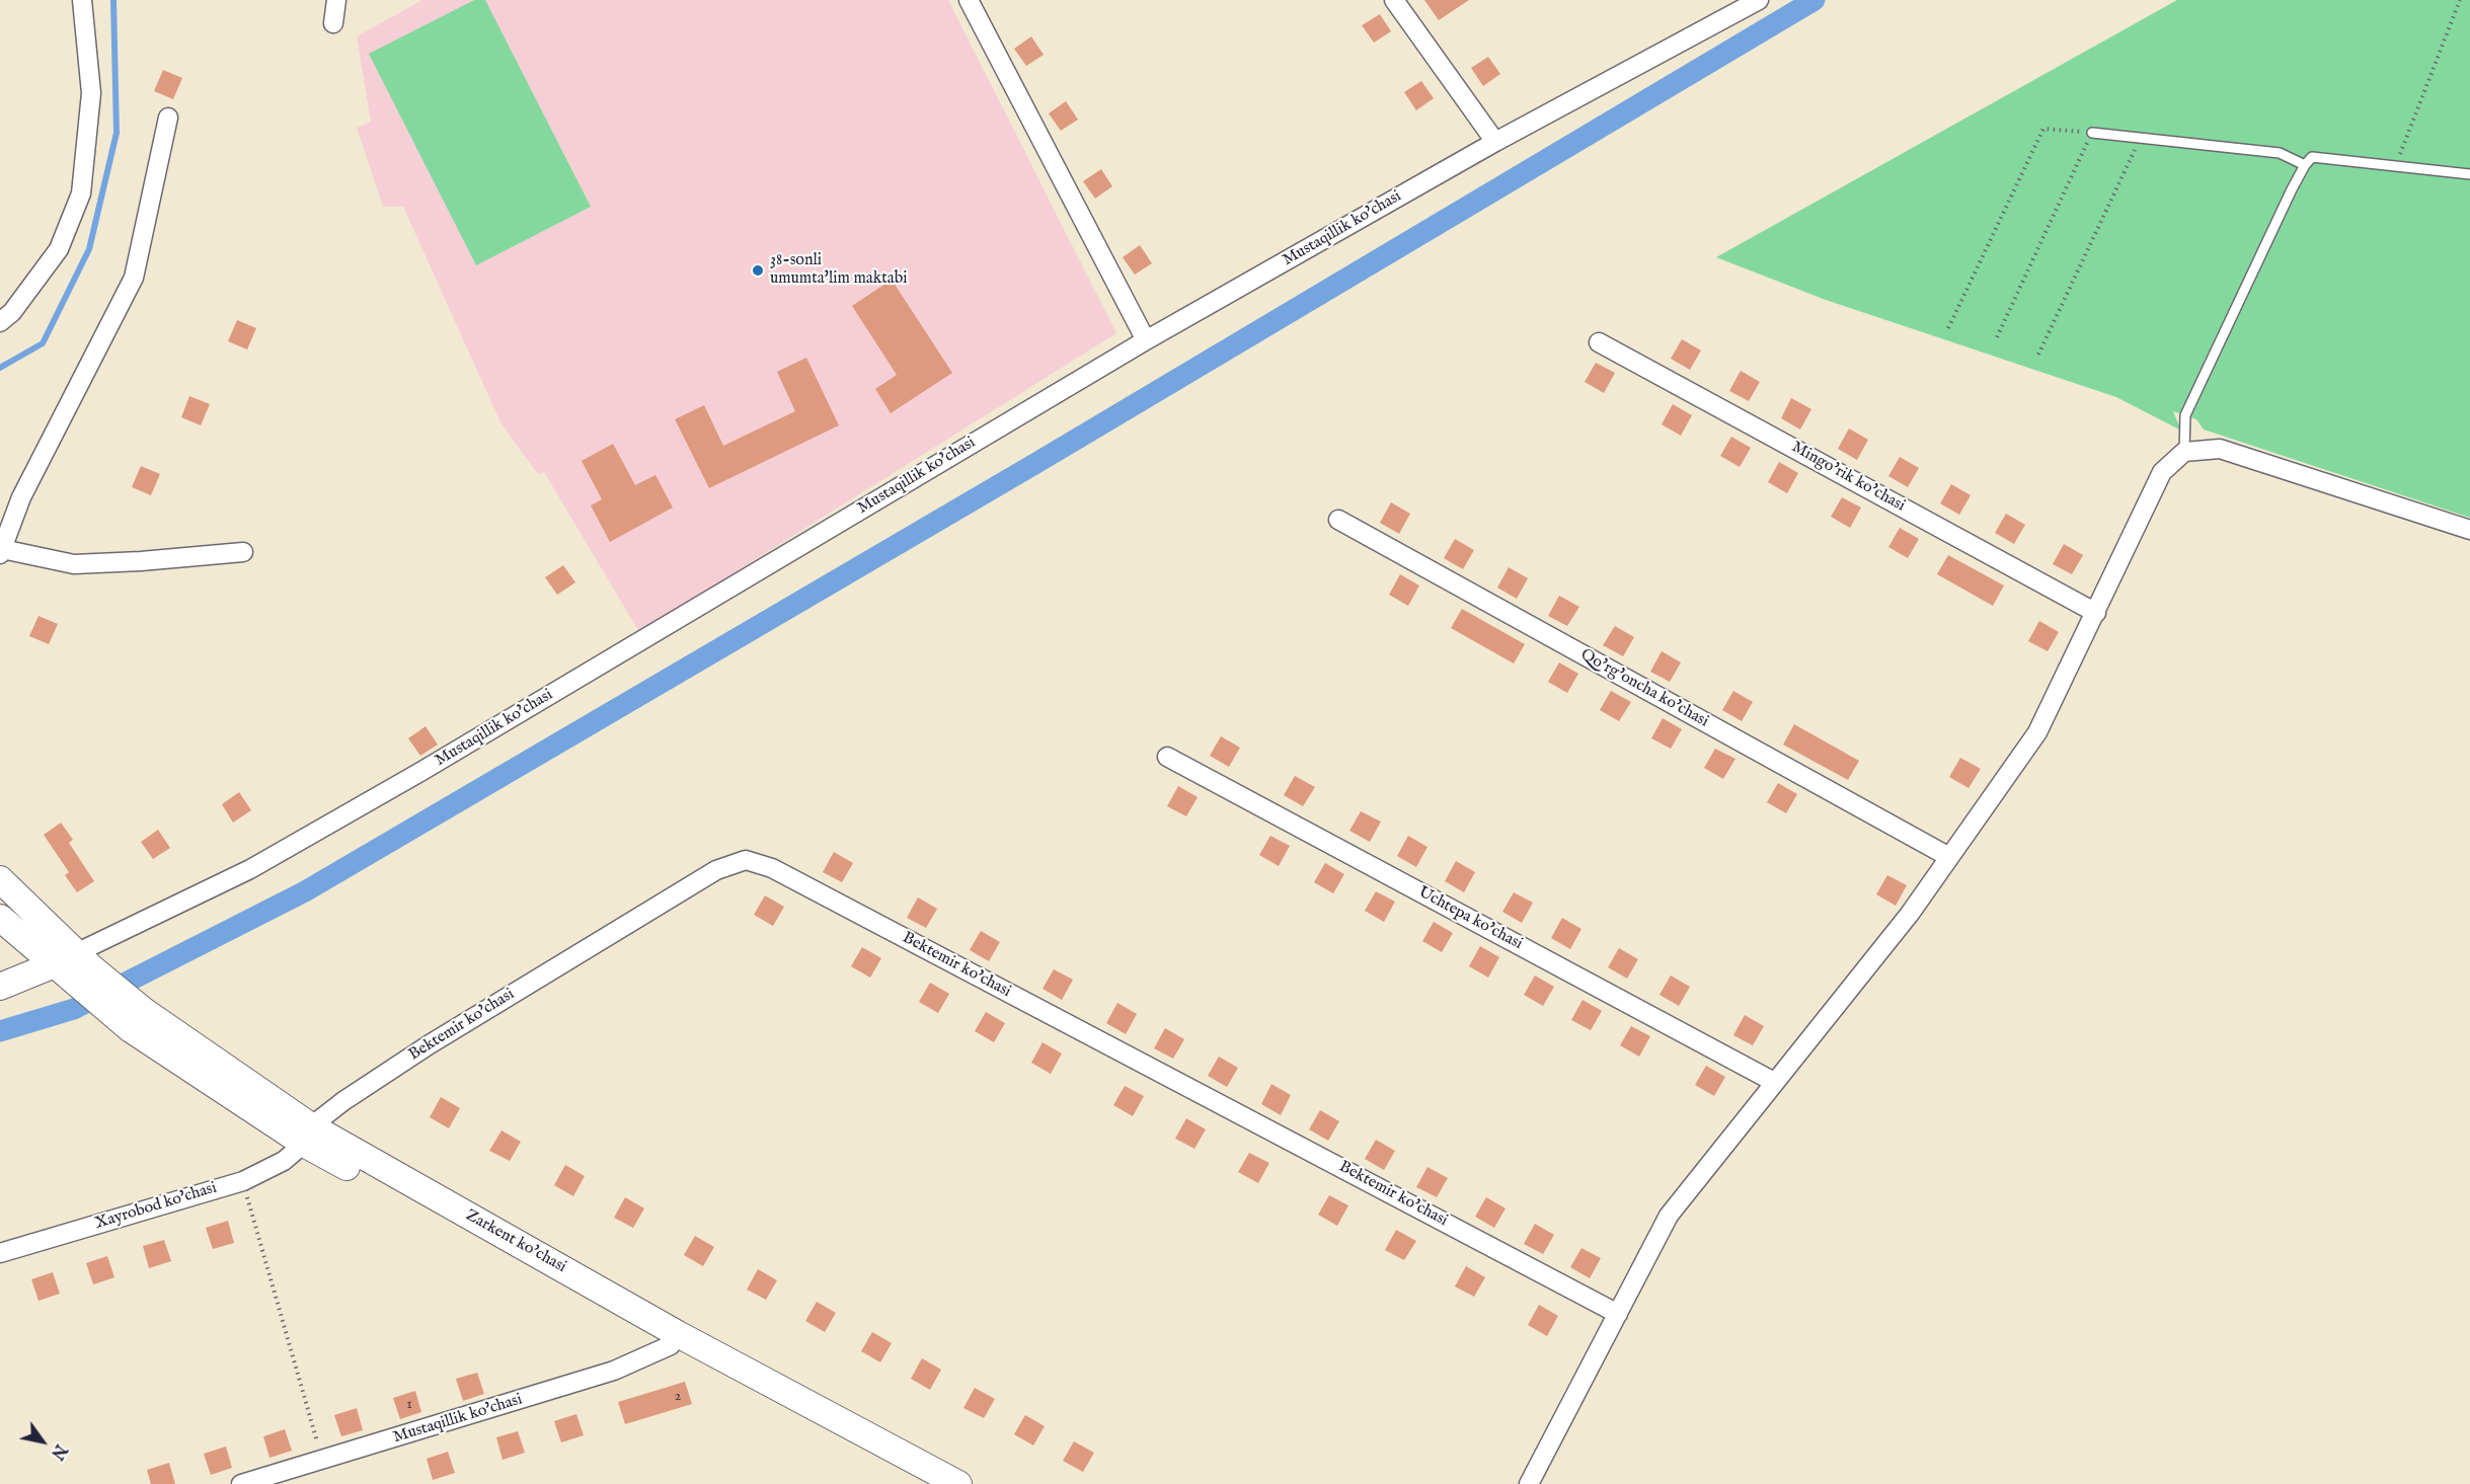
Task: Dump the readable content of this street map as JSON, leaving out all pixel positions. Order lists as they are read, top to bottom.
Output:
{
  "streets": {
    "main road": ["Zarkent ko'chasi"],
    "street": [
      "Mustaqillik ko'chasi",
      "Mingo'rik ko'chasi",
      "Qo'rg'oncha ko'chasi",
      "Uchtepa ko'chasi",
      "Bektemir ko'chasi",
      "Xayrobod ko'chasi"
    ]
  },
  "crossings": [
    ["Mustaqillik ko'chasi", "Zarkent ko'chasi"],
    ["Bektemir ko'chasi", "Xayrobod ko'chasi"],
    ["Bektemir ko'chasi", "Zarkent ko'chasi"],
    ["Xayrobod ko'chasi", "Zarkent ko'chasi"]
  ],
  "places": ["38-sonli umumta'lim maktabi"],
  "house_numbers": ["2", "1"],
  "north": "bottom right"
}
